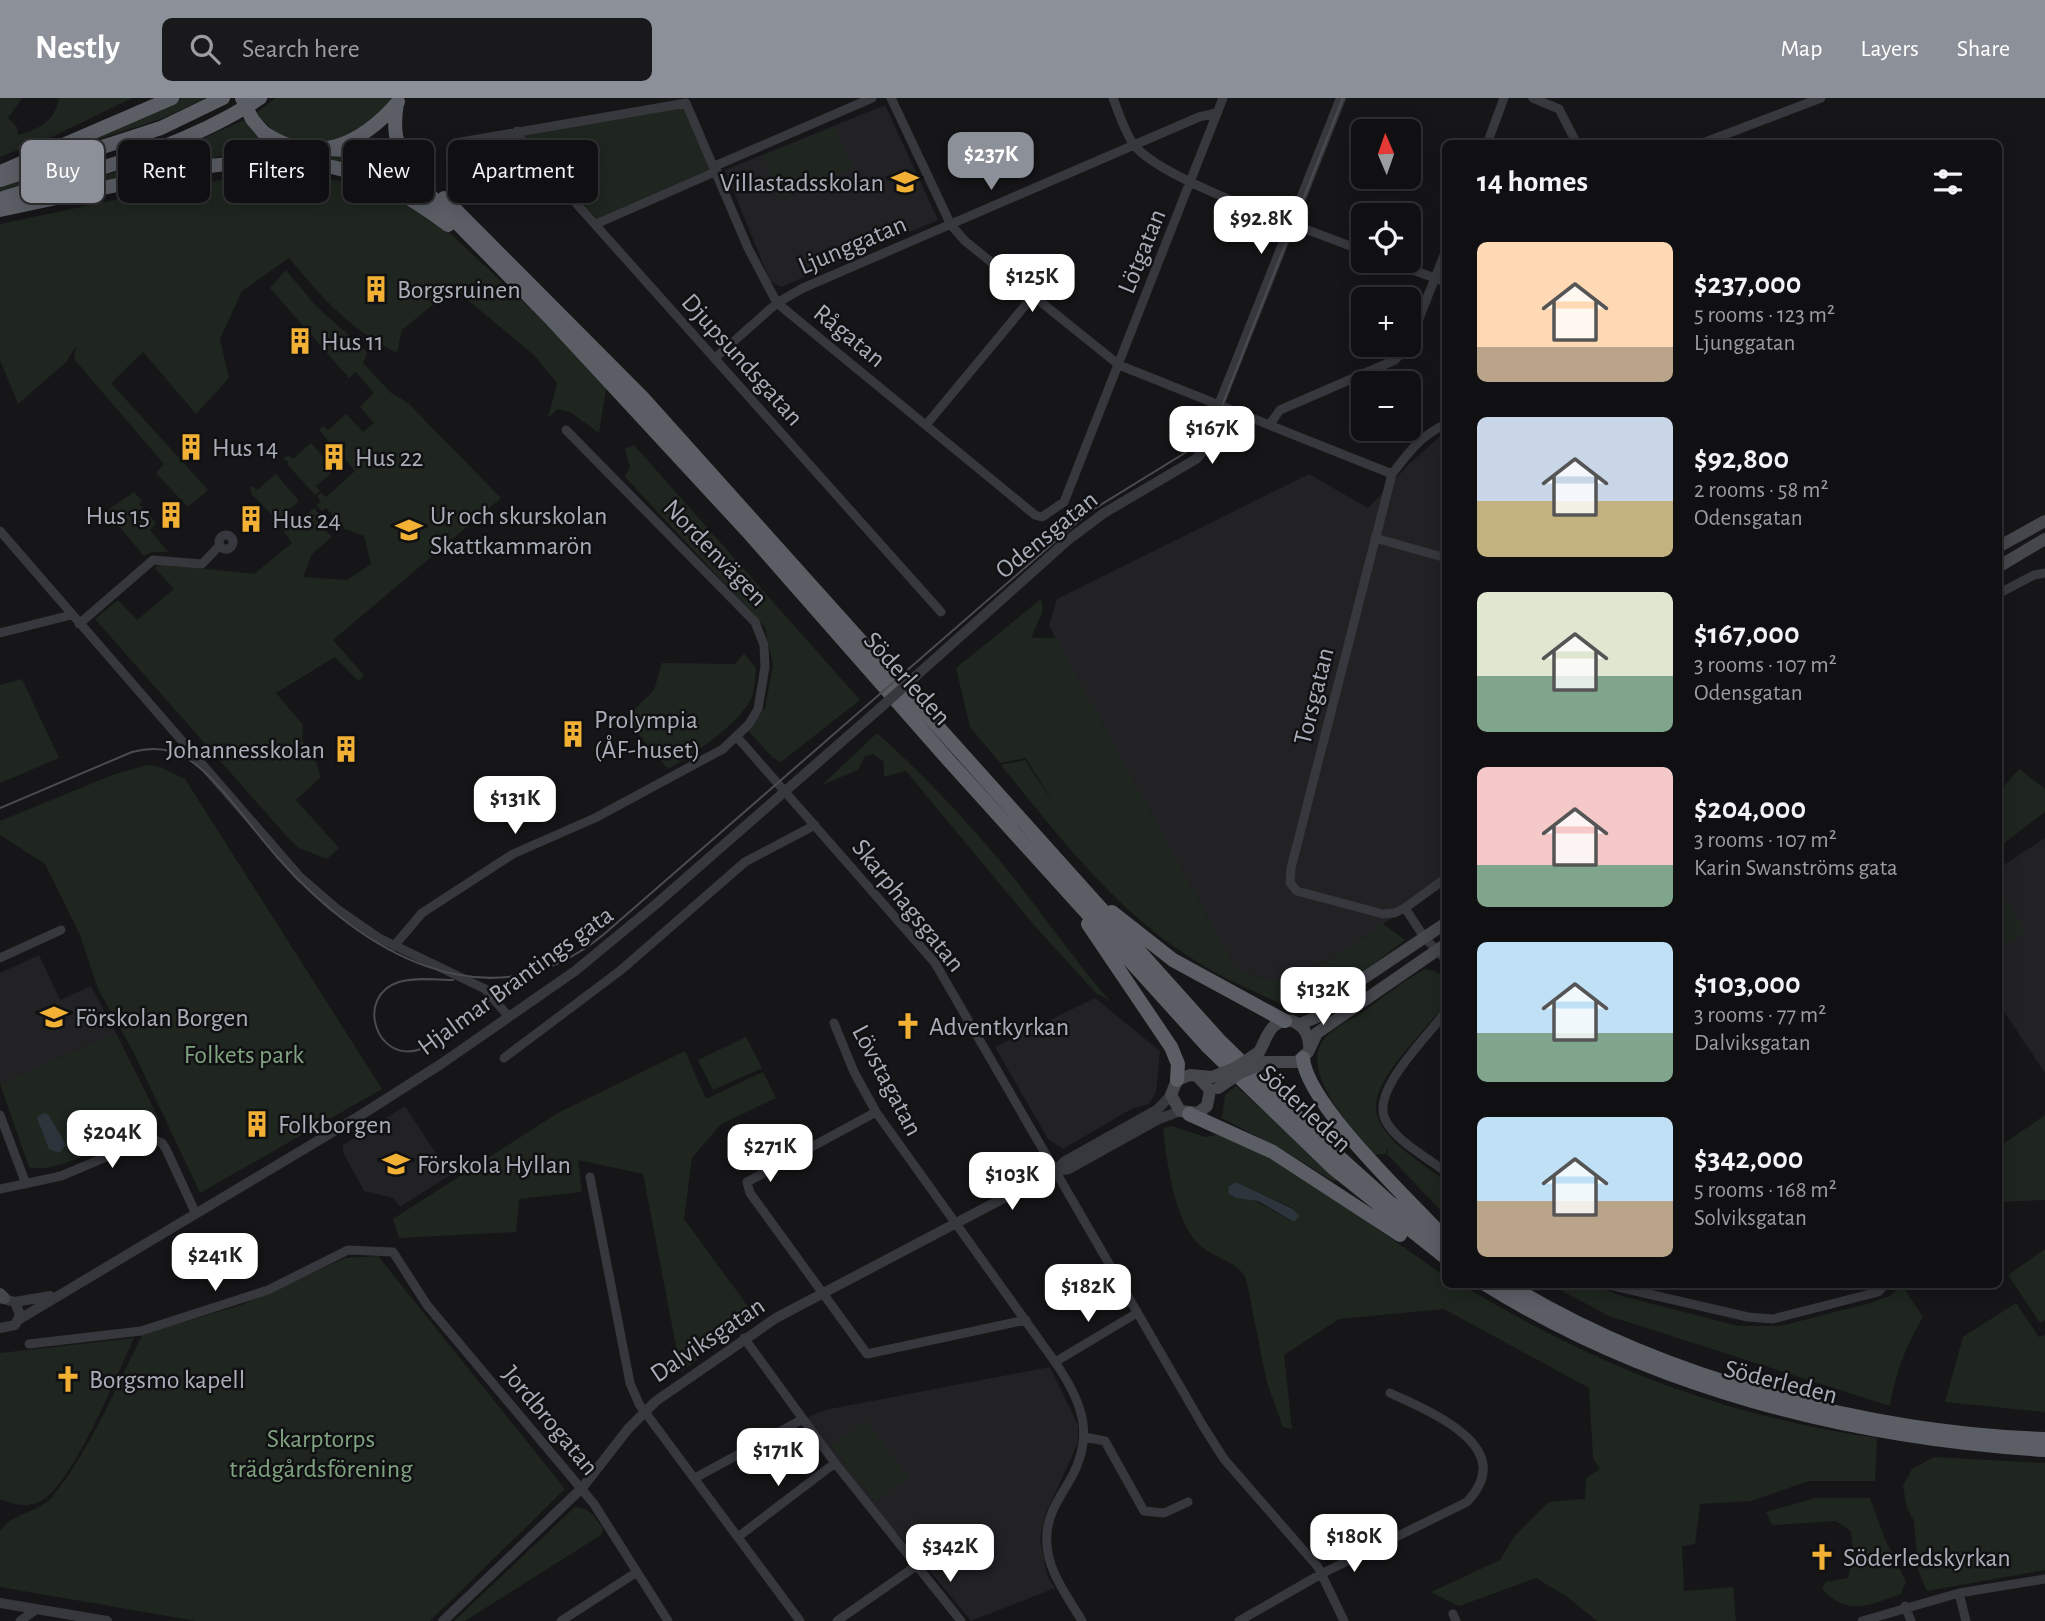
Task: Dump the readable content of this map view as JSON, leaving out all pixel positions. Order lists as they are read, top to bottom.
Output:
{
  "streets": {
    "highway": ["Söderleden"],
    "street": [
      "Ljunggatan",
      "Lötgatan",
      "Rågatan",
      "Djupsundsgatan",
      "Odensgatan",
      "Nordenvägen",
      "Torsgatan",
      "Skarphagsgatan",
      "Hjalmar Brantings gata",
      "Lövstagatan",
      "Dalviksgatan",
      "Jordbrogatan"
    ]
  },
  "crossings": [
    ["Ljunggatan", "Lötgatan"],
    ["Ljunggatan", "Rågatan"],
    ["Ljunggatan", "Djupsundsgatan"],
    ["Lötgatan", "Rågatan"],
    ["Rågatan", "Djupsundsgatan"],
    ["Odensgatan", "Hjalmar Brantings gata"],
    ["Skarphagsgatan", "Hjalmar Brantings gata"],
    ["Skarphagsgatan", "Dalviksgatan"],
    ["Lövstagatan", "Dalviksgatan"],
    ["Dalviksgatan", "Jordbrogatan"]
  ],
  "parks": ["Folkets park", "Skarptorps trädgårdsförening"],
  "places": {
    "school or university": [
      "Villastadsskolan",
      "Ur och skurskolan Skattkammarön",
      "Förskolan Borgen",
      "Förskola Hyllan"
    ],
    "building": [
      "Borgsruinen",
      "Hus 11",
      "Hus 14",
      "Hus 22",
      "Hus 15",
      "Hus 24",
      "Prolympia (ÅF-huset)",
      "Johannesskolan",
      "Folkborgen"
    ],
    "church": ["Adventkyrkan", "Borgsmo kapell", "Söderledskyrkan"]
  },
  "north": "top",
  "page": {
    "header": "Nestly",
    "search": "Search here",
    "nav": ["Map", "Layers", "Share"],
    "map_buttons": ["+", "−"],
    "price": [
      "$237K",
      "$92.8K",
      "$125K",
      "$167K",
      "$131K",
      "$132K",
      "$204K",
      "$271K",
      "$103K",
      "$241K",
      "$182K",
      "$171K",
      "$180K",
      "$342K"
    ],
    "chip": [
      "Buy",
      "Rent",
      "Filters",
      "New",
      "Apartment"
    ],
    "heading": "14 homes",
    "list": [
      {
        "name": "$237,000",
        "note": "5 rooms · 123 m² · Ljunggatan"
      },
      {
        "name": "$92,800",
        "note": "2 rooms · 58 m² · Odensgatan"
      },
      {
        "name": "$167,000",
        "note": "3 rooms · 107 m² · Odensgatan"
      },
      {
        "name": "$204,000",
        "note": "3 rooms · 107 m² · Karin Swanströms gata"
      },
      {
        "name": "$103,000",
        "note": "3 rooms · 77 m² · Dalviksgatan"
      },
      {
        "name": "$342,000",
        "note": "5 rooms · 168 m² · Solviksgatan"
      }
    ]
  }
}
